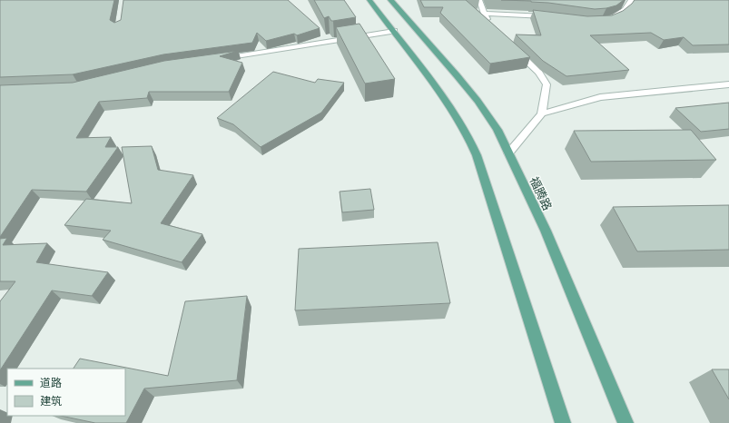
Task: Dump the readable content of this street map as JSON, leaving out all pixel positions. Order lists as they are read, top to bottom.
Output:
{
  "streets": {
    "main road": ["福腾路"]
  },
  "legend": ["道路", "建筑"]
}
